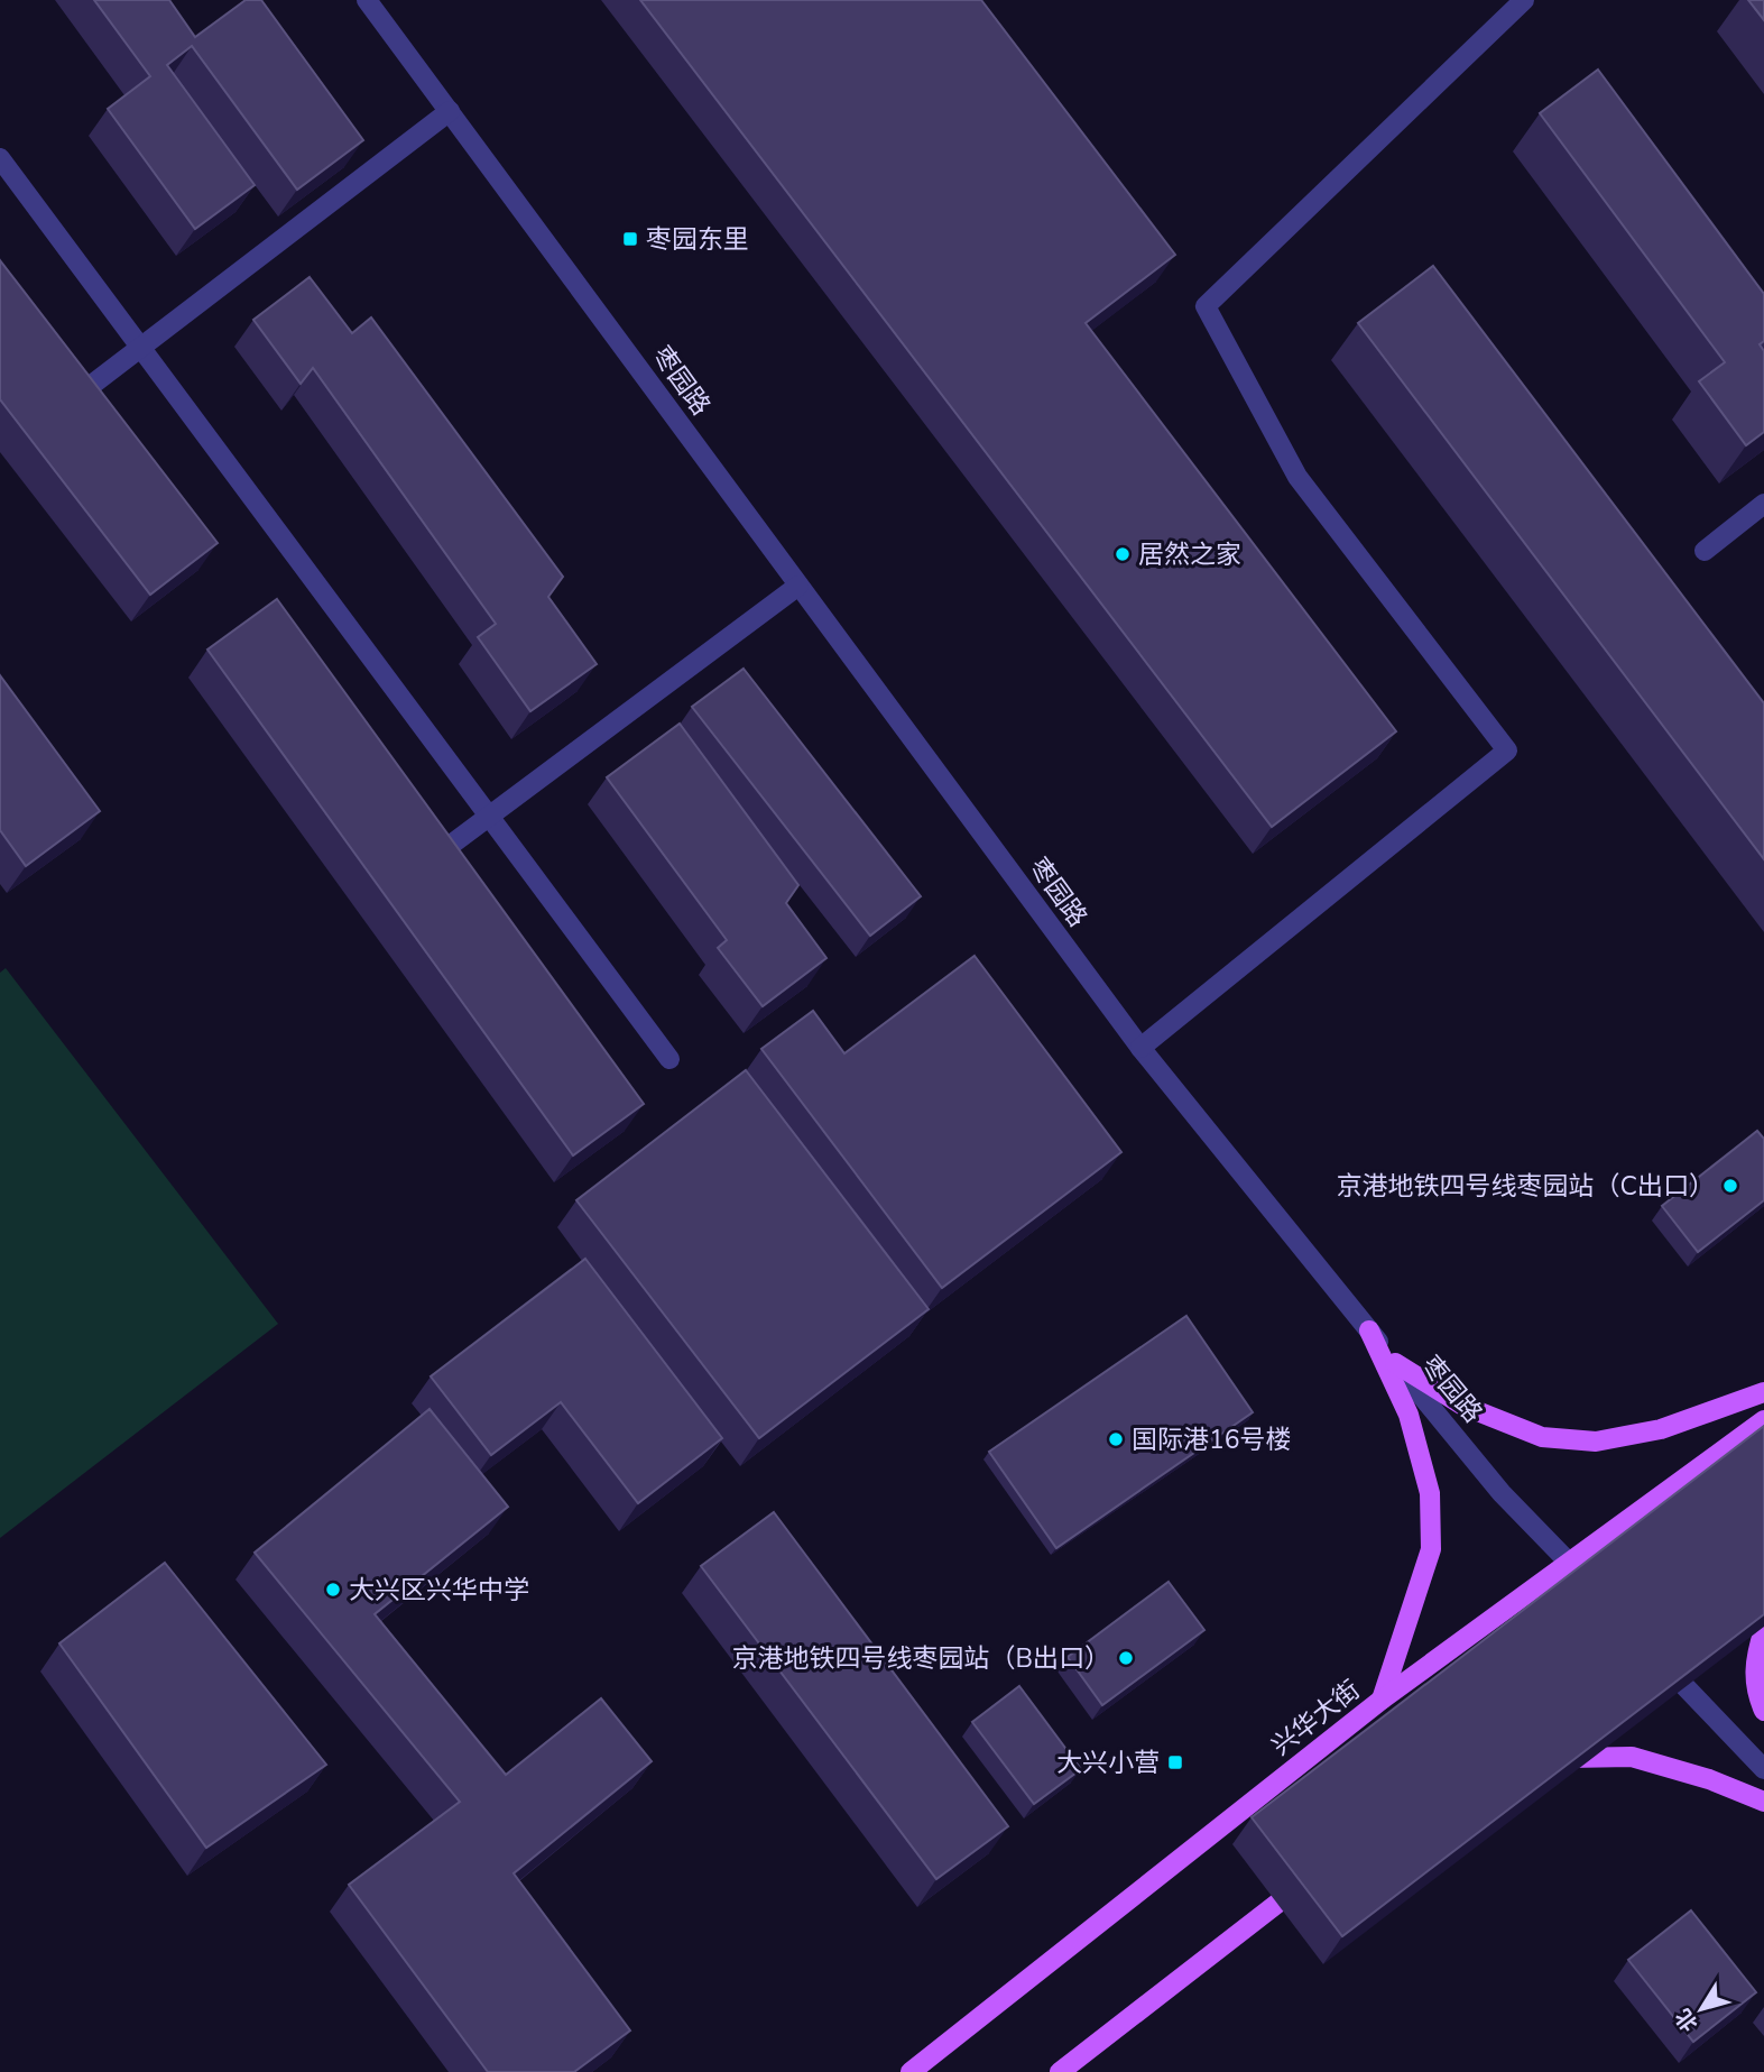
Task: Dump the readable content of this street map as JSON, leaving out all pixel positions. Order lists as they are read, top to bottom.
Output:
{
  "streets": {
    "main road": ["兴华大街"],
    "street": ["枣园路"]
  },
  "crossings": [
    ["枣园路", "兴华大街"]
  ],
  "places": {
    "transit": ["枣园东里", "大兴小营"],
    "other": [
      "居然之家",
      "京港地铁四号线枣园站（C出口）",
      "国际港16号楼",
      "大兴区兴华中学",
      "京港地铁四号线枣园站（B出口）"
    ]
  },
  "north": "bottom left"
}
